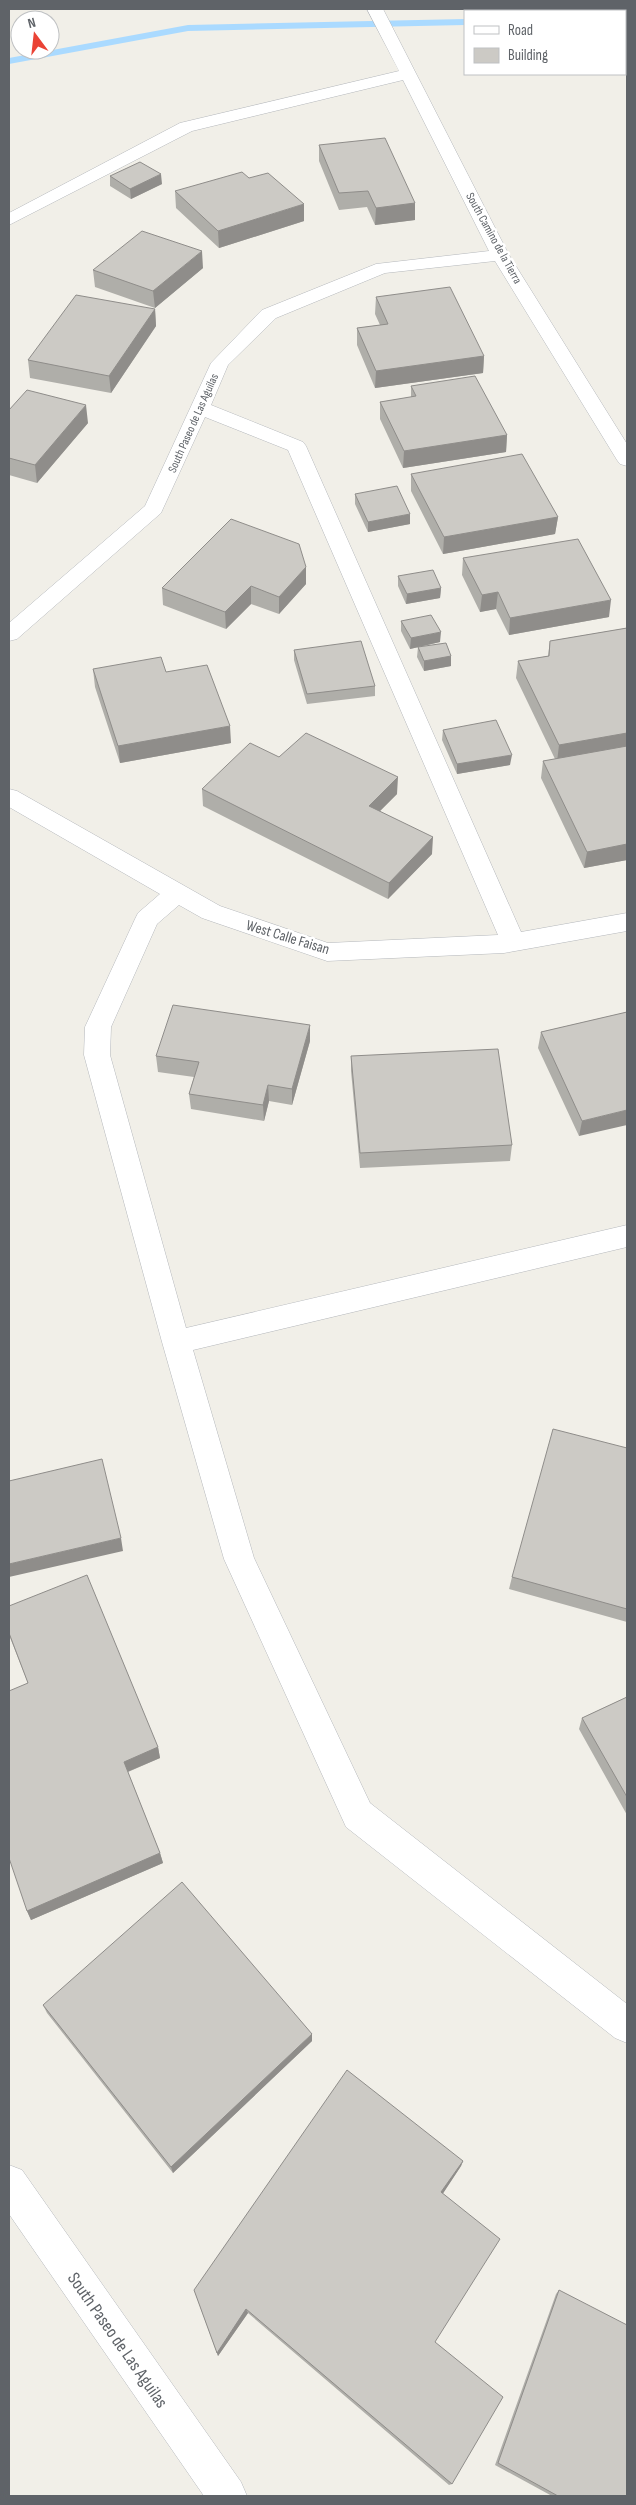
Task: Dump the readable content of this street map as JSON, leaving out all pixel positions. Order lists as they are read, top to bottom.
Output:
{
  "streets": {
    "street": ["South Camino de la Tierra", "South Paseo de Las Aguilas", "West Calle Faisan"]
  },
  "crossings": [
    ["South Camino de la Tierra", "South Paseo de Las Aguilas"]
  ],
  "legend": ["Road", "Building"],
  "north": "top"
}
